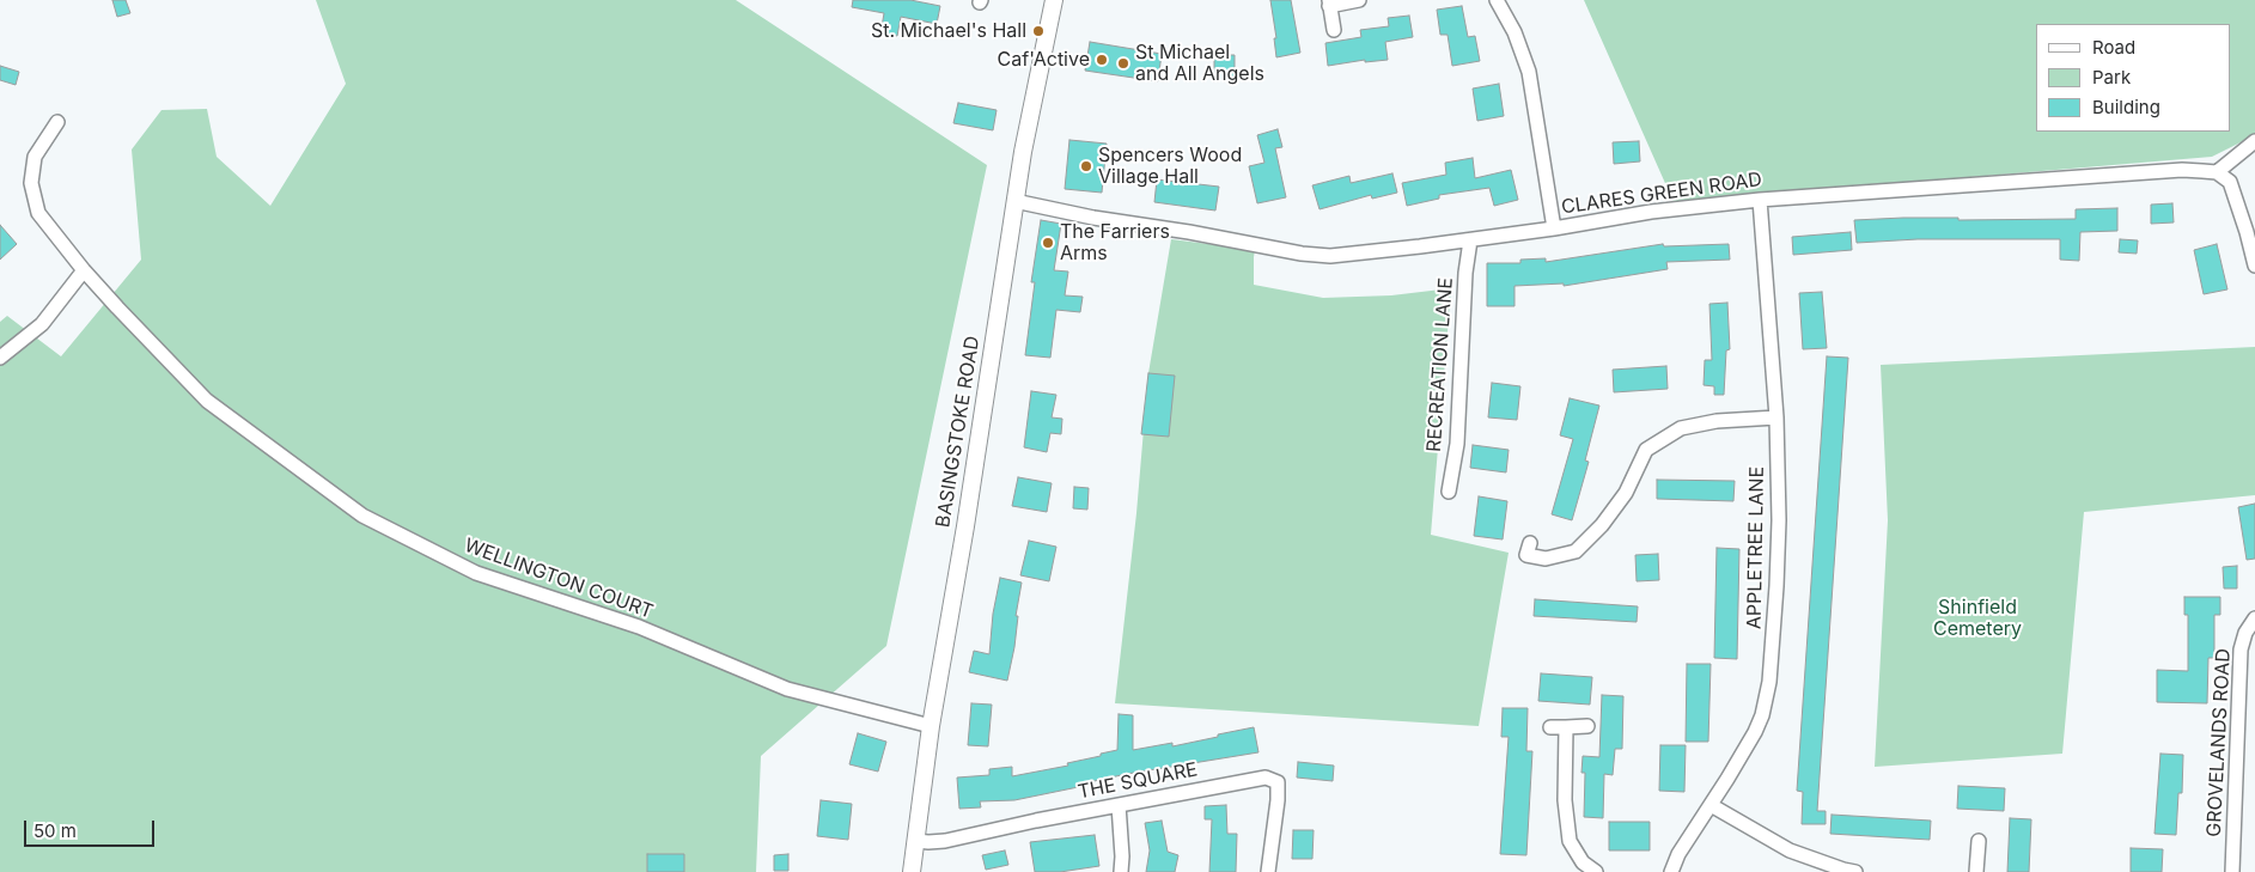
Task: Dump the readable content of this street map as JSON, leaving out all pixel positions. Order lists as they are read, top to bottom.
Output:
{
  "streets": {
    "street": [
      "CLARES GREEN ROAD",
      "RECREATION LANE",
      "BASINGSTOKE ROAD",
      "APPLETREE LANE",
      "WELLINGTON COURT",
      "GROVELANDS ROAD",
      "THE SQUARE"
    ]
  },
  "crossings": [
    ["CLARES GREEN ROAD", "RECREATION LANE"],
    ["CLARES GREEN ROAD", "BASINGSTOKE ROAD"],
    ["CLARES GREEN ROAD", "APPLETREE LANE"],
    ["BASINGSTOKE ROAD", "WELLINGTON COURT"],
    ["BASINGSTOKE ROAD", "THE SQUARE"]
  ],
  "parks": ["Shinfield Cemetery"],
  "places": [
    "St. Michael's Hall",
    "Caf'Active",
    "St Michael and All Angels",
    "Spencers Wood Village Hall",
    "The Farriers Arms"
  ],
  "legend": ["Road", "Park", "Building"],
  "scale_bar": "50 m"
}
